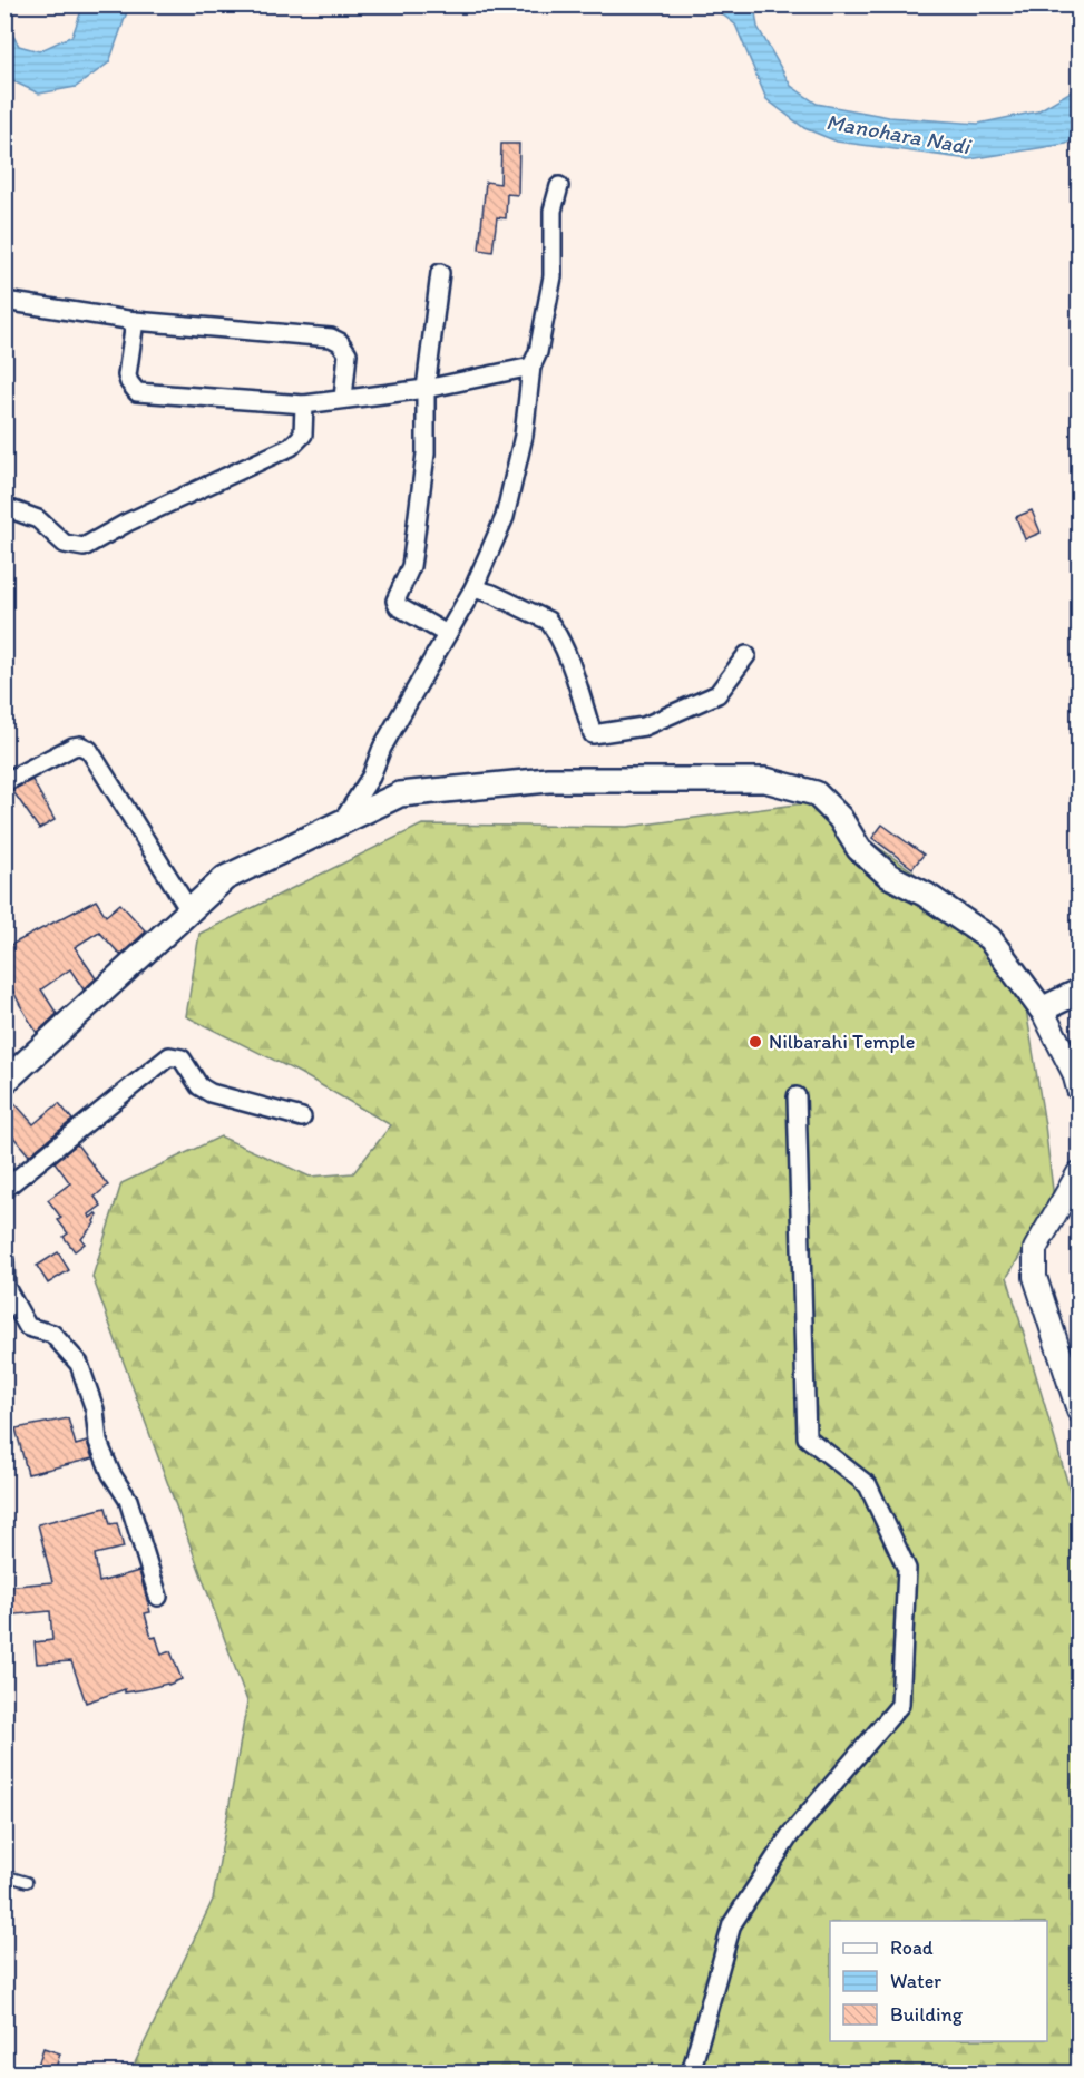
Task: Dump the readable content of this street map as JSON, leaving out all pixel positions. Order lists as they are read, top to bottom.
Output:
{
  "water": ["Manohara Nadi"],
  "places": ["Nilbarahi Temple"],
  "legend": ["Road", "Water", "Building"]
}
